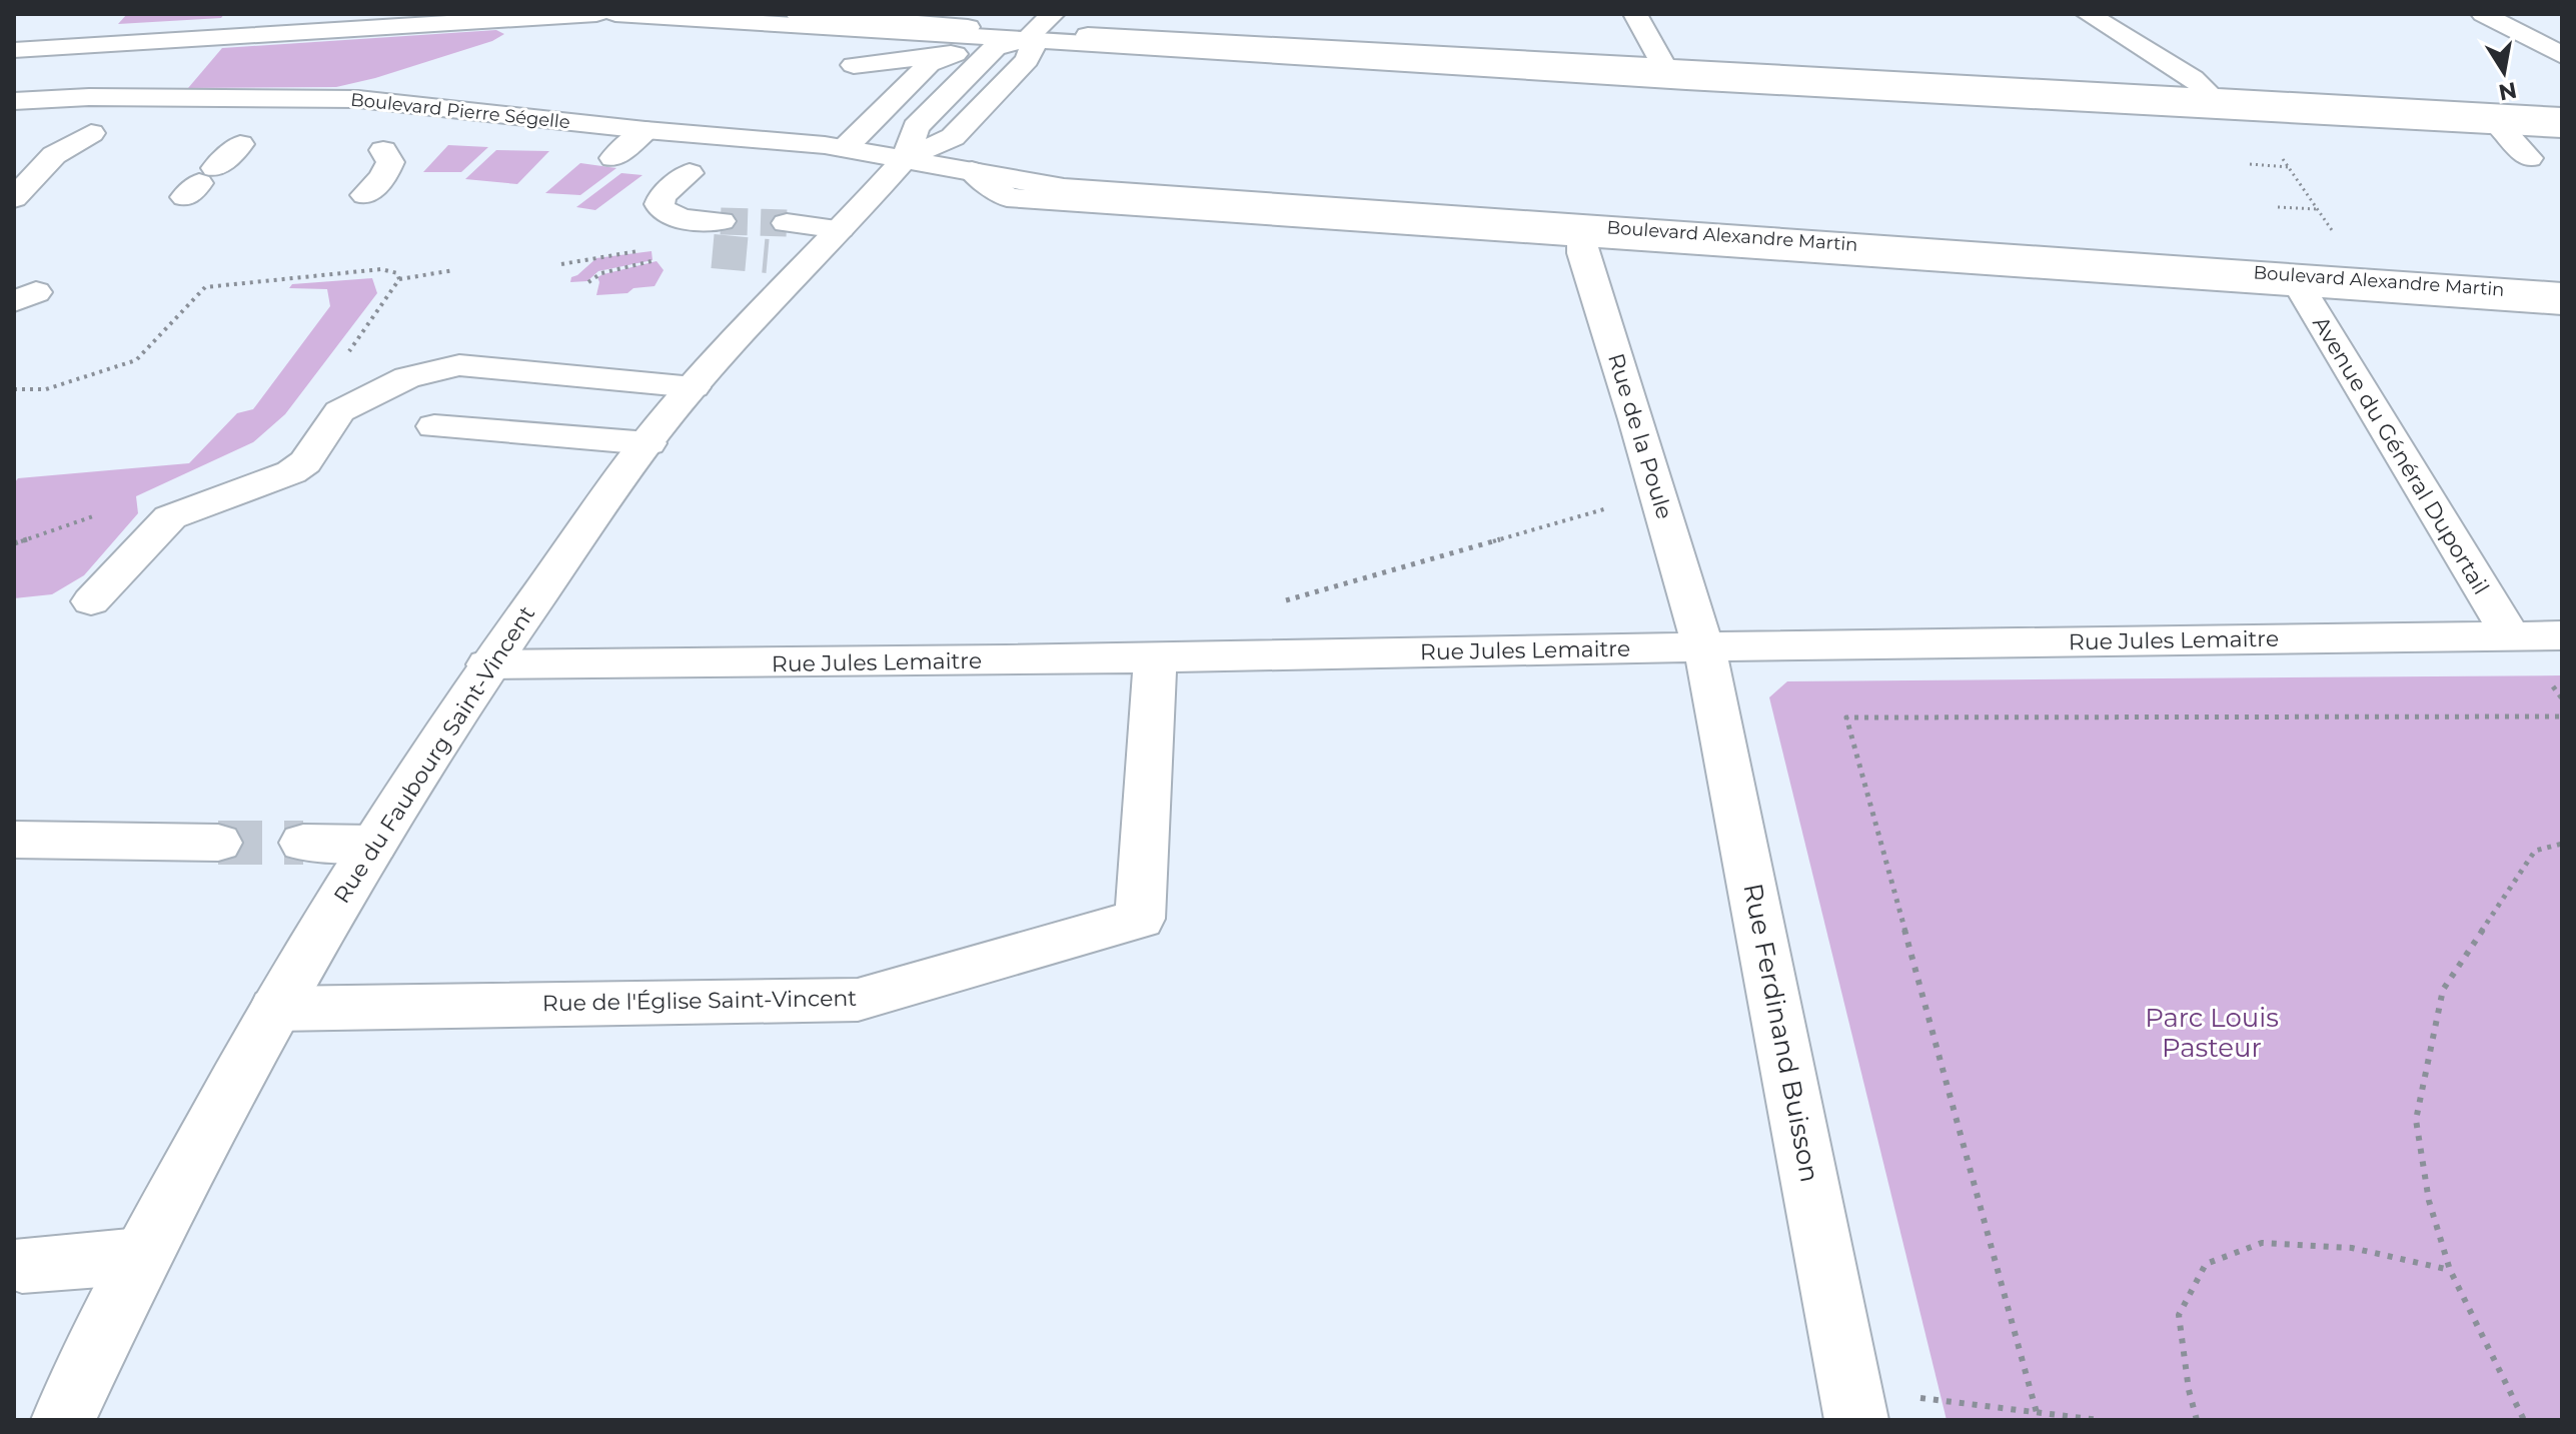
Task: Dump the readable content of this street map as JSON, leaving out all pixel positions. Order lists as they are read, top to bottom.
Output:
{
  "streets": {
    "main road": [
      "Boulevard Pierre Ségelle",
      "Boulevard Alexandre Martin",
      "Rue de la Poule",
      "Avenue du Général Duportail",
      "Rue Jules Lemaitre",
      "Rue du Faubourg Saint-Vincent",
      "Rue de l'Église Saint-Vincent",
      "Rue Ferdinand Buisson"
    ]
  },
  "crossings": [
    ["Boulevard Pierre Ségelle", "Rue du Faubourg Saint-Vincent"],
    ["Boulevard Alexandre Martin", "Avenue du Général Duportail"],
    ["Rue de la Poule", "Rue Jules Lemaitre"],
    ["Rue de la Poule", "Rue Ferdinand Buisson"],
    ["Avenue du Général Duportail", "Rue Jules Lemaitre"],
    ["Rue Jules Lemaitre", "Rue du Faubourg Saint-Vincent"],
    ["Rue Jules Lemaitre", "Rue de l'Église Saint-Vincent"],
    ["Rue Jules Lemaitre", "Rue Ferdinand Buisson"],
    ["Rue du Faubourg Saint-Vincent", "Rue de l'Église Saint-Vincent"]
  ],
  "parks": ["Parc Louis Pasteur"],
  "north": "bottom"
}
